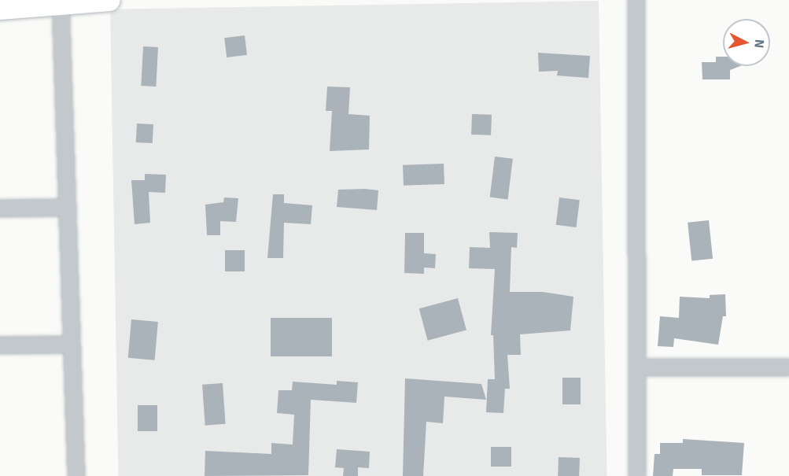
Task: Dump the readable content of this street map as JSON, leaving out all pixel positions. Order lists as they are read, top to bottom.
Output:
{
  "north": "right"
}
